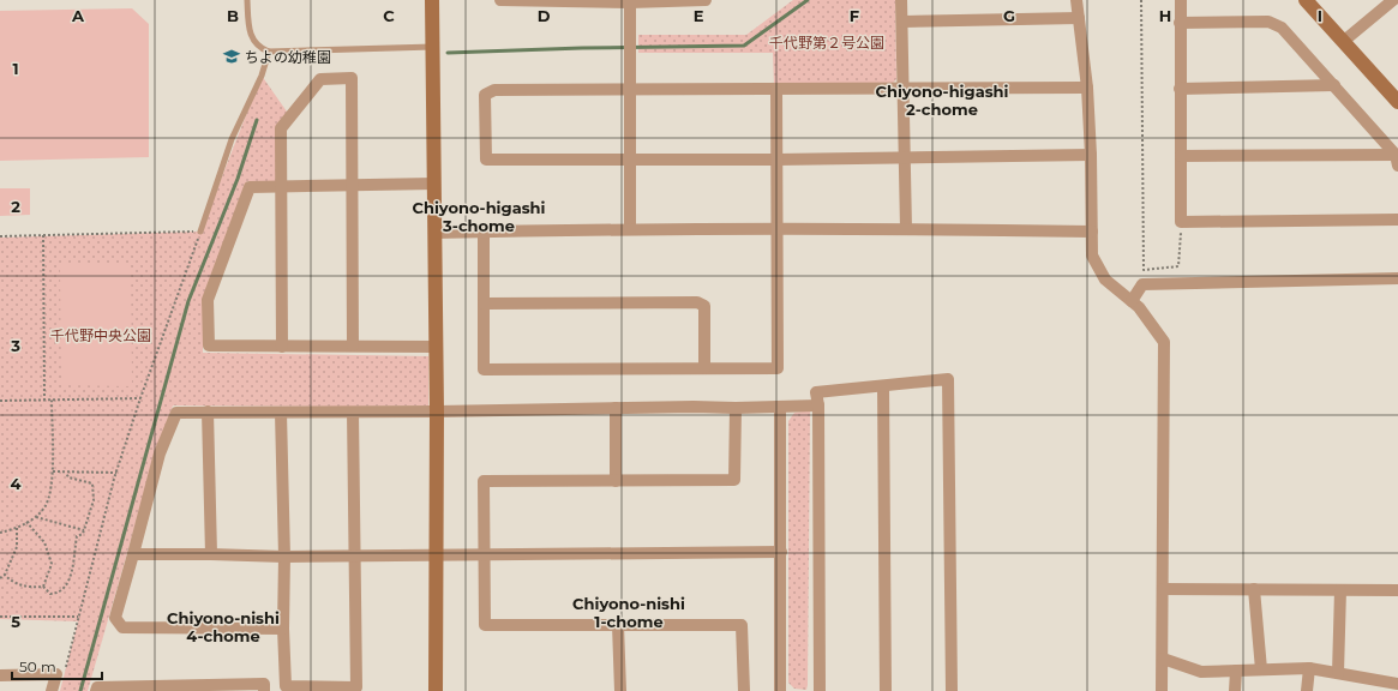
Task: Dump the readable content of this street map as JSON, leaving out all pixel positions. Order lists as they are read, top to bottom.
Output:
{
  "districts": [
    "Chiyono-higashi 2-chome",
    "Chiyono-higashi 3-chome",
    "Chiyono-nishi 1-chome",
    "Chiyono-nishi 4-chome"
  ],
  "parks": ["千代野第２号公園", "千代野中央公園"],
  "places": {
    "school or university": ["ちよの幼稚園"]
  },
  "scale_bar": "50 m",
  "grid": {
    "columns": [
      "A",
      "B",
      "C",
      "D",
      "E",
      "F",
      "G",
      "H",
      "I"
    ],
    "rows": [
      "1",
      "2",
      "3",
      "4",
      "5"
    ]
  }
}
